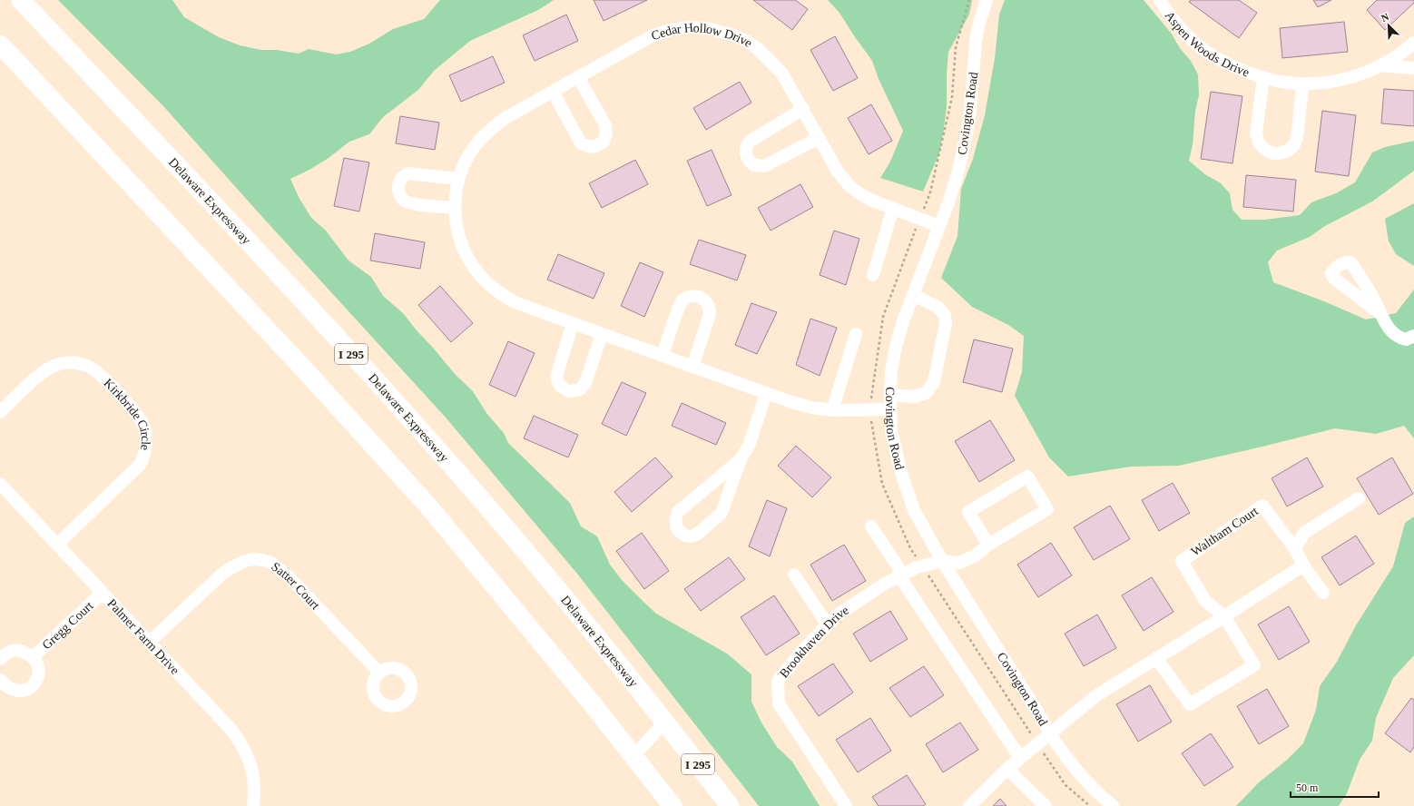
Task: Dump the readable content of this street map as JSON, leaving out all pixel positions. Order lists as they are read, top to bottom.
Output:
{
  "streets": {
    "highway": ["Delaware Expressway", "I 295"],
    "street": [
      "Aspen Woods Drive",
      "Cedar Hollow Drive",
      "Covington Road",
      "Kirkbride Circle",
      "Waltham Court",
      "Satter Court",
      "Gregg Court",
      "Palmer Farm Drive",
      "Brookhaven Drive"
    ]
  },
  "crossings": [
    ["Cedar Hollow Drive", "Covington Road"],
    ["Covington Road", "Brookhaven Drive"],
    ["Kirkbride Circle", "Palmer Farm Drive"],
    ["Satter Court", "Palmer Farm Drive"],
    ["Gregg Court", "Palmer Farm Drive"]
  ],
  "scale_bar": "50 m",
  "north": "top left"
}
